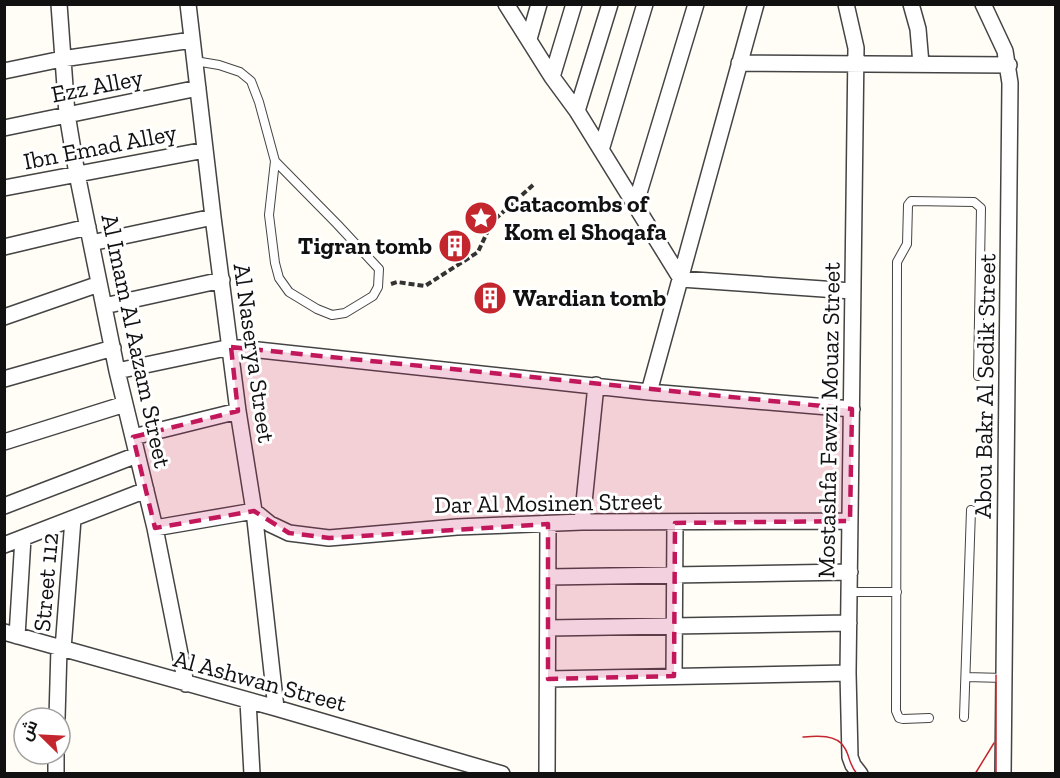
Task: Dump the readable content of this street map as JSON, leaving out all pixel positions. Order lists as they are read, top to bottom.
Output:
{
  "streets": {
    "street": [
      "Ezz Alley",
      "Ibn Emad Alley",
      "Al Imam Al Aazam Street",
      "Al Naserya Street",
      "Abou Bakr Al Sedik Street",
      "Mostashfa Fawzi Mouaz Street",
      "Dar Al Mosinen Street",
      "Street 112",
      "Al Ashwan Street"
    ]
  },
  "crossings": [
    ["Ezz Alley", "Al Imam Al Aazam Street"],
    ["Ezz Alley", "Al Naserya Street"],
    ["Ibn Emad Alley", "Al Imam Al Aazam Street"],
    ["Ibn Emad Alley", "Al Naserya Street"],
    ["Al Imam Al Aazam Street", "Al Ashwan Street"],
    ["Al Naserya Street", "Dar Al Mosinen Street"],
    ["Al Naserya Street", "Al Ashwan Street"],
    ["Mostashfa Fawzi Mouaz Street", "Dar Al Mosinen Street"],
    ["Street 112", "Al Ashwan Street"]
  ],
  "places": {
    "place": ["Catacombs of Kom el Shoqafa"],
    "building": ["Tigran tomb", "Wardian tomb"]
  },
  "north": "top left"
}
